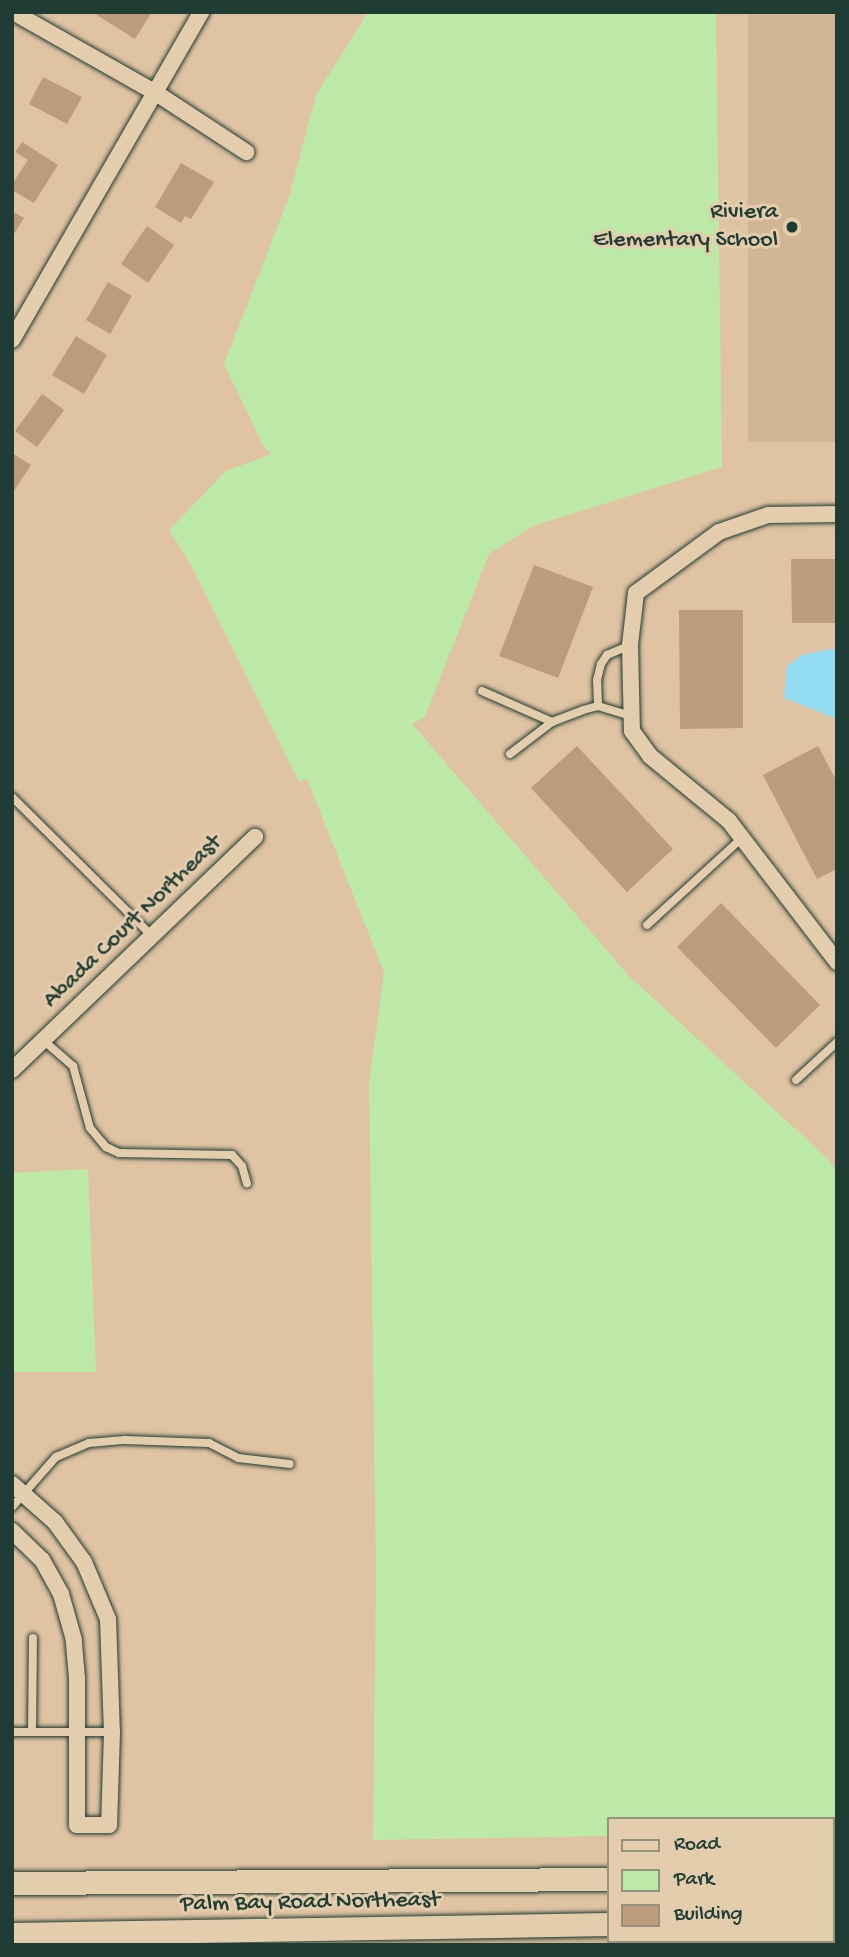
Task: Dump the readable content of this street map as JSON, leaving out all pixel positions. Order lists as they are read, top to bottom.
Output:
{
  "streets": {
    "main road": ["Palm Bay Road Northeast"],
    "street": ["Abada Court Northeast"]
  },
  "places": ["Riviera Elementary School"],
  "legend": ["Road", "Park", "Building"]
}
